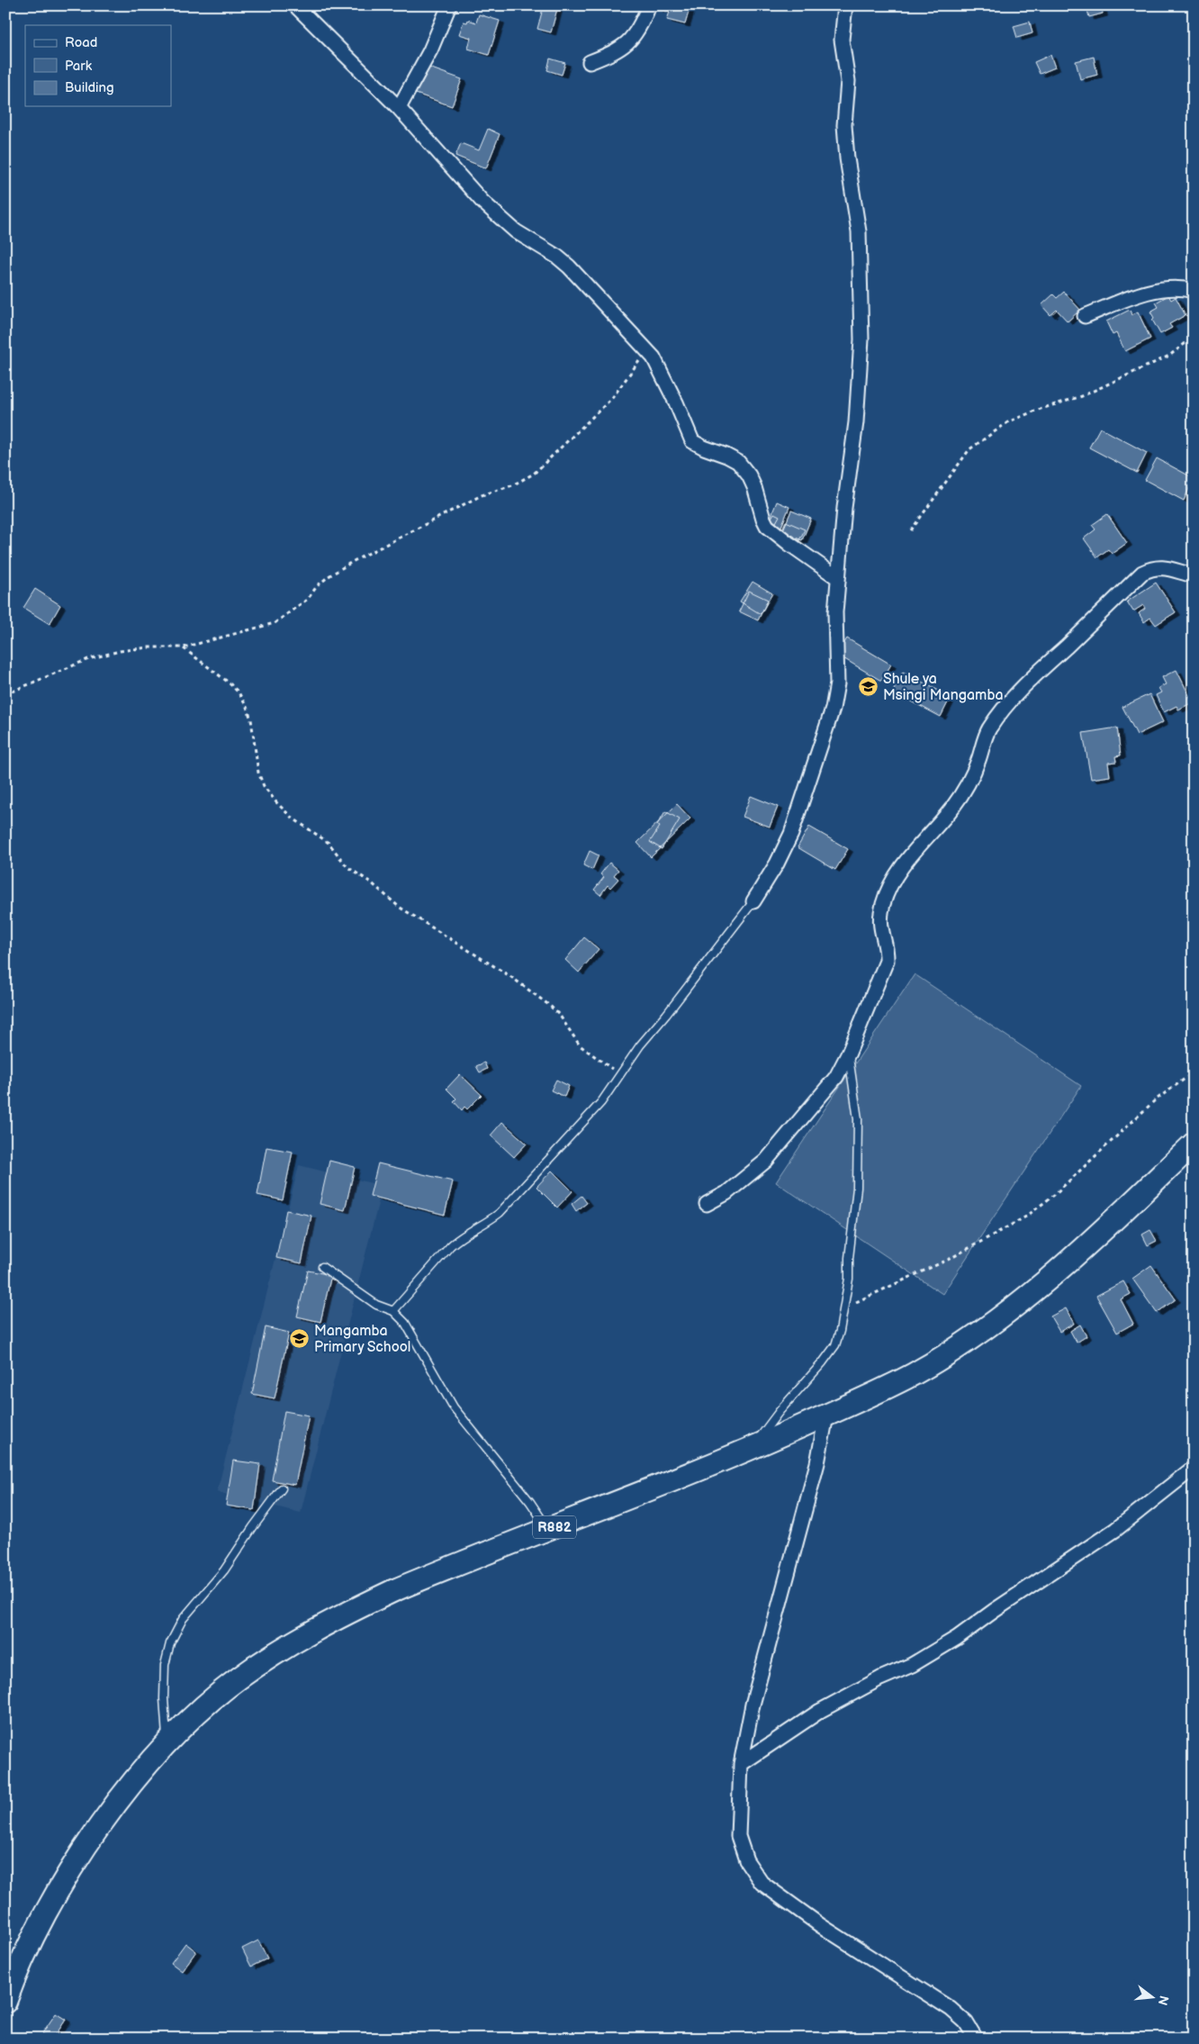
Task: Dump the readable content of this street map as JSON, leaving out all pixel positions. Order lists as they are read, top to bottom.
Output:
{
  "streets": {
    "main road": ["R882"]
  },
  "places": {
    "school or university": ["Shule ya Msingi Mangamba", "Mangamba Primary School"]
  },
  "legend": ["Road", "Park", "Building"],
  "north": "right"
}
